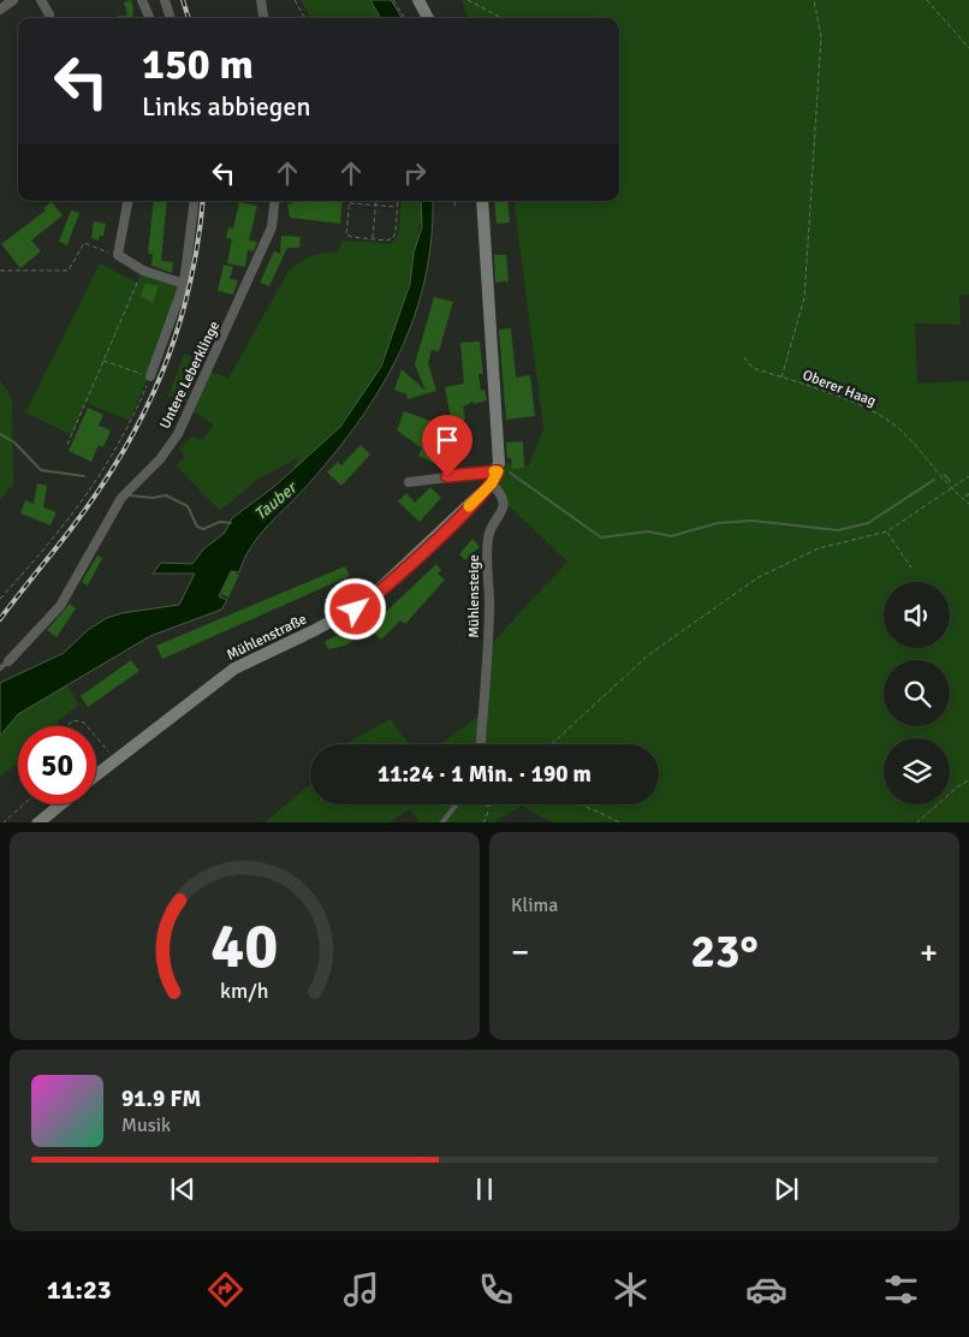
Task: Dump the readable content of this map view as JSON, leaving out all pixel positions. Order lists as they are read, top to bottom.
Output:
{
  "streets": {
    "main road": ["Mühlenstraße"],
    "street": ["Untere Leberklinge", "Mühlensteige"],
    "path": ["Oberer Haag"]
  },
  "crossings": [
    ["Mühlensteige", "Mühlenstraße"]
  ],
  "water": ["Tauber"],
  "page": {
    "turn": ["150 m", "Links abbiegen"],
    "limit": "50",
    "trip": "11:24 · 1 Min. · 190 m",
    "tile": "Klima",
    "heat": ["−", "23°", "+"],
    "song": ["91.9 FM", "Musik"],
    "tabs": "11:23",
    "gauge": ["40", "km/h"]
  }
}
